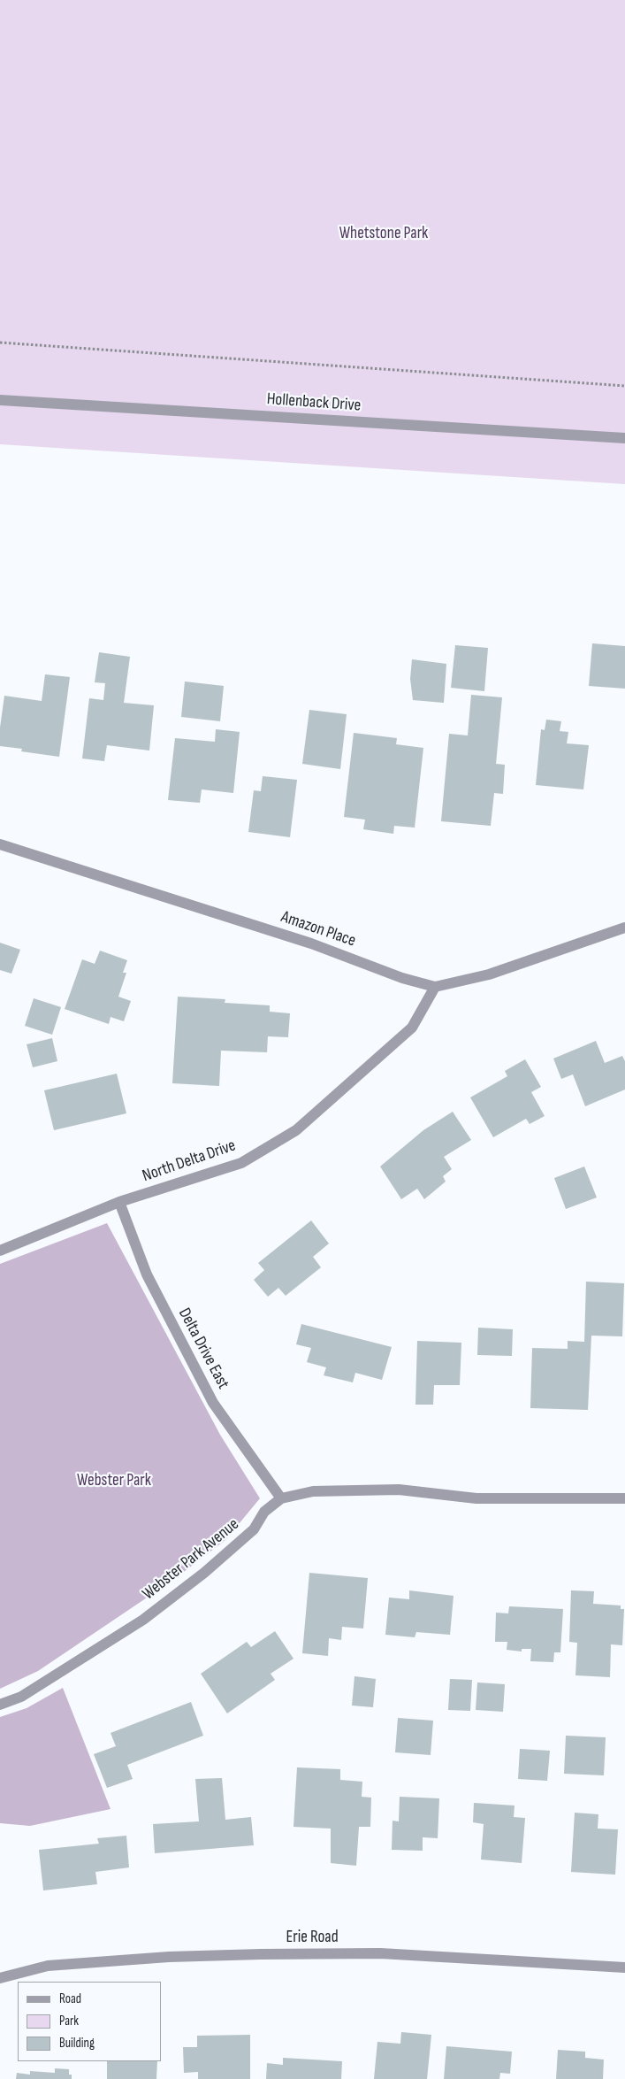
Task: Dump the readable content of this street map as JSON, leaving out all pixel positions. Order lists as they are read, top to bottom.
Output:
{
  "streets": {
    "street": [
      "Hollenback Drive",
      "Amazon Place",
      "North Delta Drive",
      "Delta Drive East",
      "Webster Park Avenue",
      "Erie Road"
    ]
  },
  "crossings": [
    ["Amazon Place", "North Delta Drive"],
    ["North Delta Drive", "Delta Drive East"],
    ["Delta Drive East", "Webster Park Avenue"]
  ],
  "parks": ["Whetstone Park", "Webster Park"],
  "legend": ["Road", "Park", "Building"]
}
